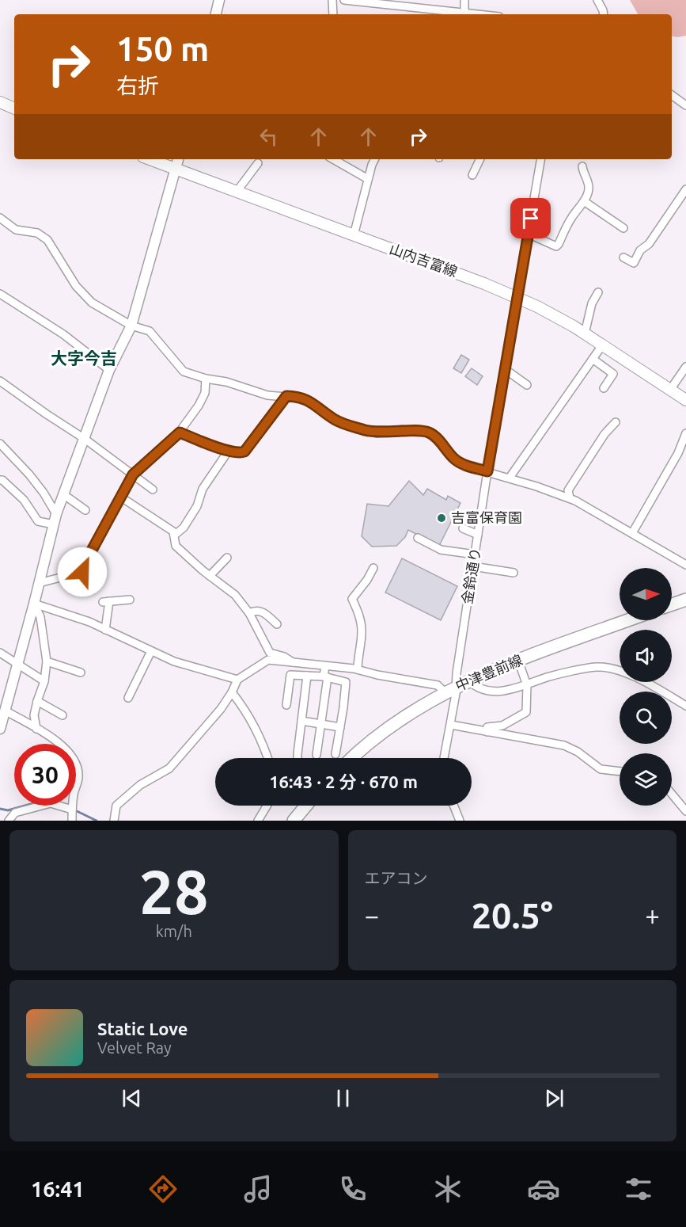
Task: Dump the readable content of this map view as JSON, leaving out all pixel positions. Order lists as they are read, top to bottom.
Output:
{
  "streets": {
    "main road": ["山内吉富線", "中津豊前線"],
    "street": ["金鈴通り"]
  },
  "crossings": [
    ["山内吉富線", "金鈴通り"],
    ["金鈴通り", "中津豊前線"]
  ],
  "districts": ["大字今吉"],
  "places": ["吉富保育園"],
  "north": "right",
  "page": {
    "turn": ["150 m", "右折"],
    "limit": "30",
    "trip": "16:43 · 2 分 · 670 m",
    "tile": [
      ["28", "km/h"],
      "エアコン"
    ],
    "heat": ["−", "20.5°", "+"],
    "song": ["Static Love", "Velvet Ray"],
    "tabs": "16:41"
  }
}
